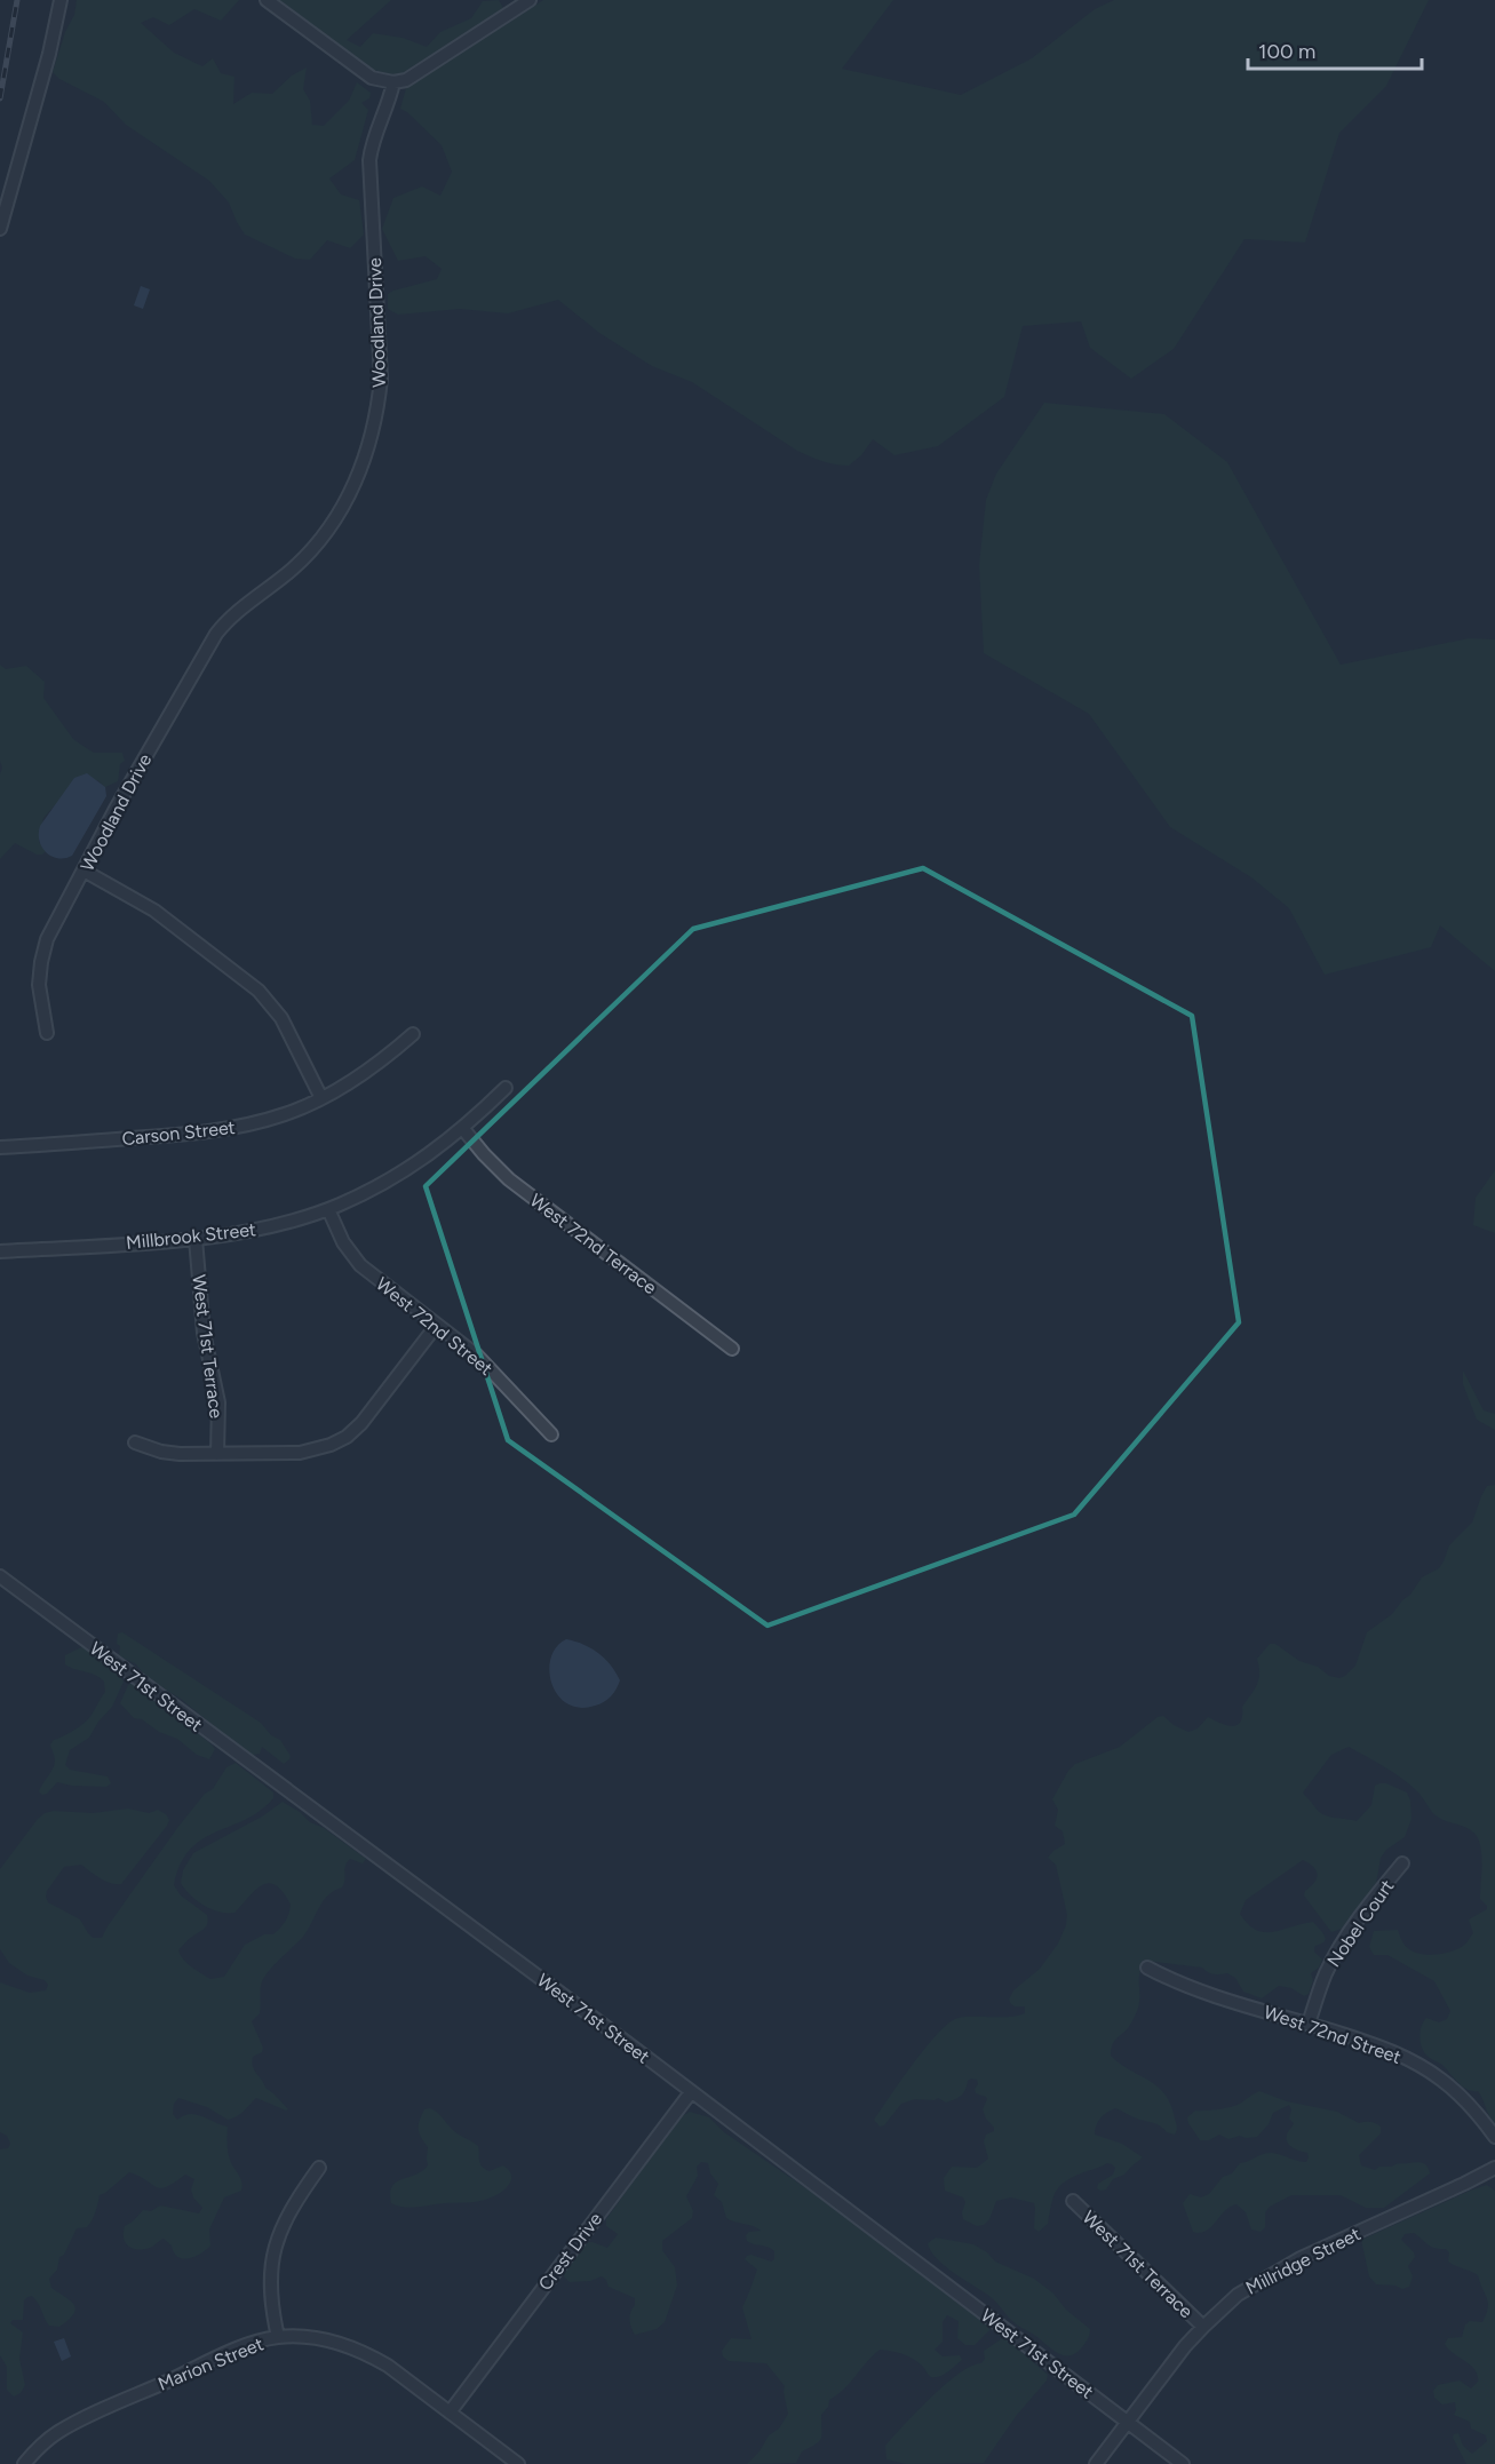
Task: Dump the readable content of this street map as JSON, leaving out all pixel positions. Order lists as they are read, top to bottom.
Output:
{
  "streets": {
    "street": [
      "Woodland Drive",
      "Carson Street",
      "Millbrook Street",
      "West 72nd Terrace",
      "West 72nd Street",
      "West 71st Terrace",
      "West 71st Street",
      "Nobel Court",
      "Crest Drive",
      "Millridge Street",
      "Marion Street"
    ]
  },
  "crossings": [
    ["Millbrook Street", "West 72nd Terrace"],
    ["Millbrook Street", "West 72nd Street"],
    ["Millbrook Street", "West 71st Terrace"],
    ["West 72nd Street", "Nobel Court"],
    ["West 71st Terrace", "Millridge Street"],
    ["West 71st Street", "Crest Drive"],
    ["West 71st Street", "Millridge Street"]
  ],
  "scale_bar": "100 m"
}
